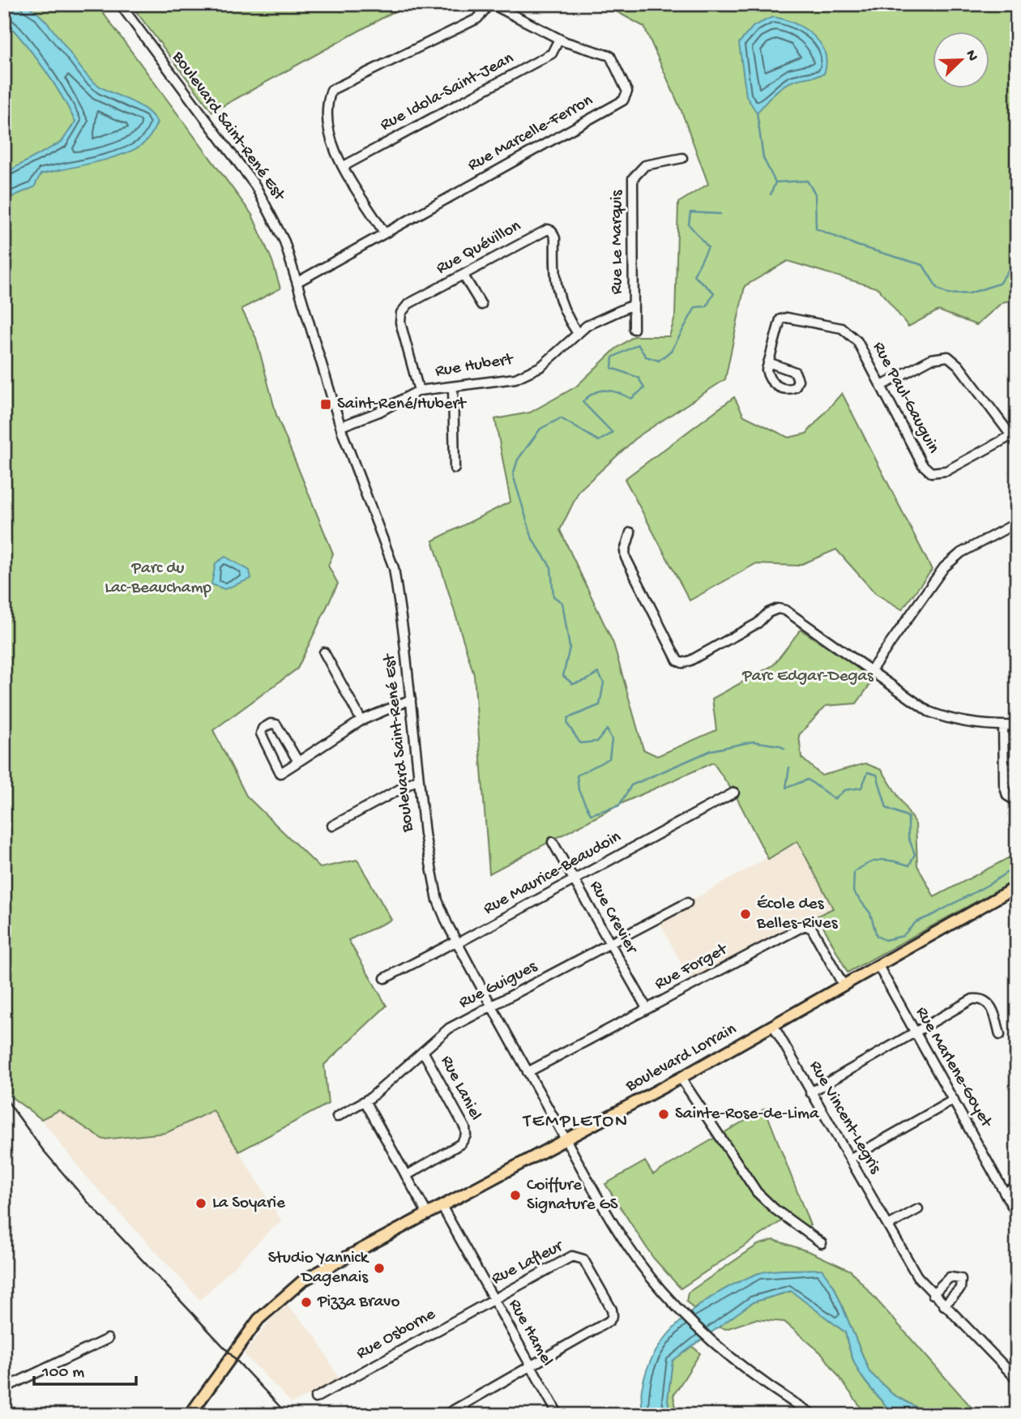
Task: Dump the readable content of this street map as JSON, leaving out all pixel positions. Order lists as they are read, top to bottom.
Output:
{
  "streets": {
    "main road": ["Boulevard Lorrain"],
    "street": [
      "Rue Idola-Saint-Jean",
      "Boulevard Saint-René Est",
      "Rue Marcelle-Ferron",
      "Rue Le Marquis",
      "Rue Quévillon",
      "Rue Hubert",
      "Rue Paul-Gauguin",
      "Rue Maurice-Beaudoin",
      "Rue Crevier",
      "Rue Forget",
      "Rue Guigues",
      "Rue Marlene-Goyet",
      "Rue Laniel",
      "Rue Vincent-Legris",
      "Rue Lafleur",
      "Rue Hamel",
      "Rue Osborne"
    ]
  },
  "crossings": [
    ["Rue Idola-Saint-Jean", "Rue Marcelle-Ferron"],
    ["Boulevard Saint-René Est", "Rue Marcelle-Ferron"],
    ["Boulevard Saint-René Est", "Rue Hubert"],
    ["Boulevard Saint-René Est", "Rue Maurice-Beaudoin"],
    ["Boulevard Saint-René Est", "Rue Forget"],
    ["Boulevard Saint-René Est", "Rue Guigues"],
    ["Boulevard Saint-René Est", "Boulevard Lorrain"],
    ["Rue Le Marquis", "Rue Hubert"],
    ["Rue Quévillon", "Rue Hubert"],
    ["Rue Maurice-Beaudoin", "Rue Crevier"],
    ["Rue Crevier", "Rue Forget"],
    ["Rue Crevier", "Rue Guigues"],
    ["Rue Forget", "Boulevard Lorrain"],
    ["Rue Guigues", "Rue Laniel"],
    ["Boulevard Lorrain", "Rue Marlene-Goyet"],
    ["Boulevard Lorrain", "Rue Vincent-Legris"],
    ["Boulevard Lorrain", "Rue Hamel"],
    ["Rue Lafleur", "Rue Hamel"],
    ["Rue Lafleur", "Rue Osborne"],
    ["Rue Hamel", "Rue Osborne"]
  ],
  "districts": ["TEMPLETON"],
  "parks": ["Parc du Lac-Beauchamp", "Parc Edgar-Degas"],
  "places": {
    "transit": ["Saint-René/Hubert"],
    "other": [
      "École des Belles-Rives",
      "Sainte-Rose-de-Lima",
      "Coiffure Signature GS",
      "La Soyarie",
      "Studio Yannick Dagenais",
      "Pizza Bravo"
    ]
  },
  "scale_bar": "100 m",
  "north": "top right"
}
